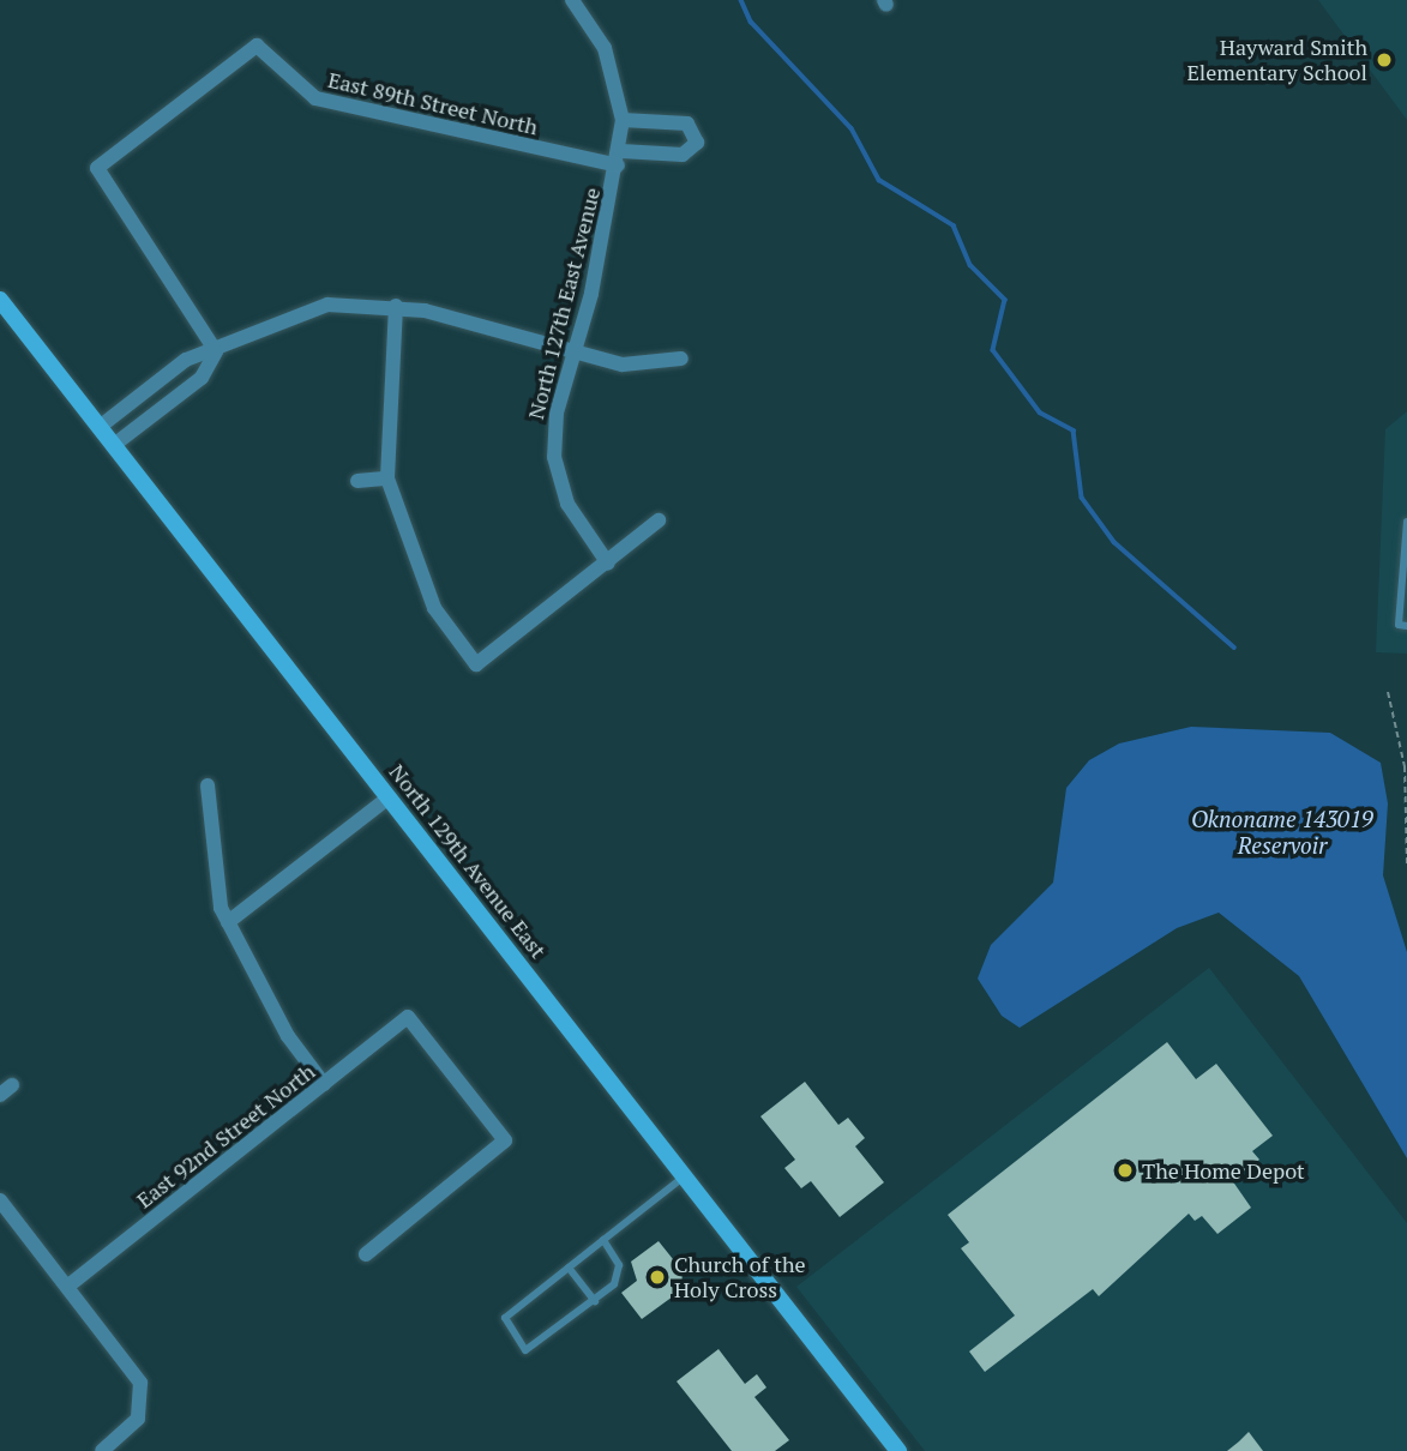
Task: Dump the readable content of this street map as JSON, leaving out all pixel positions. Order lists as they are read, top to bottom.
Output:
{
  "streets": {
    "main road": ["North 129th Avenue East"],
    "street": ["East 89th Street North", "North 127th East Avenue", "East 92nd Street North"]
  },
  "crossings": [
    ["East 89th Street North", "North 127th East Avenue"]
  ],
  "water": ["Oknoname 143019 Reservoir"],
  "places": ["Hayward Smith Elementary School", "The Home Depot", "Church of the Holy Cross"]
}
